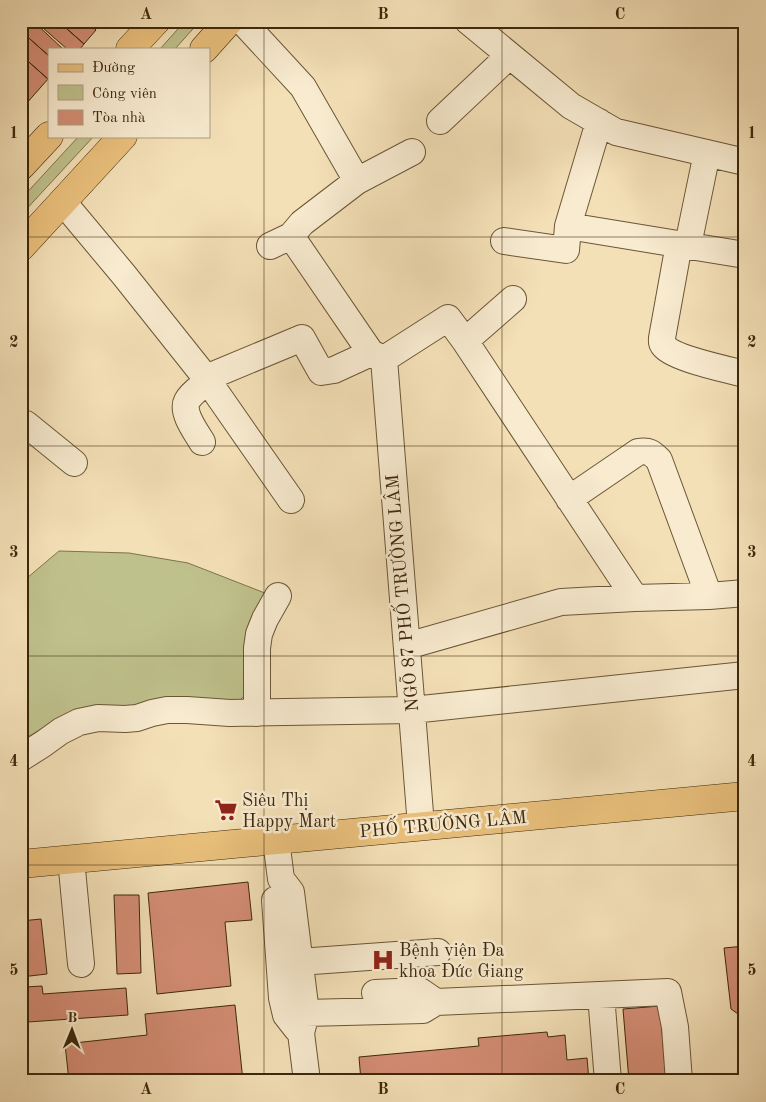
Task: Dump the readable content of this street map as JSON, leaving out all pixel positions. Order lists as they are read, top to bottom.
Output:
{
  "streets": {
    "main road": ["PHỐ TRƯỜNG LÂM"],
    "street": ["NGÕ 87 PHỐ TRƯỜNG LÂM"]
  },
  "crossings": [
    ["NGÕ 87 PHỐ TRƯỜNG LÂM", "PHỐ TRƯỜNG LÂM"]
  ],
  "places": {
    "supermarket": ["Siêu Thị Happy Mart"],
    "hospital": ["Bệnh viện Đa khoa Đức Giang"]
  },
  "legend": ["Đường", "Công viên", "Tòa nhà"],
  "north": "top",
  "grid": {
    "columns": ["A", "B", "C"],
    "rows": [
      "1",
      "2",
      "3",
      "4",
      "5"
    ]
  }
}
